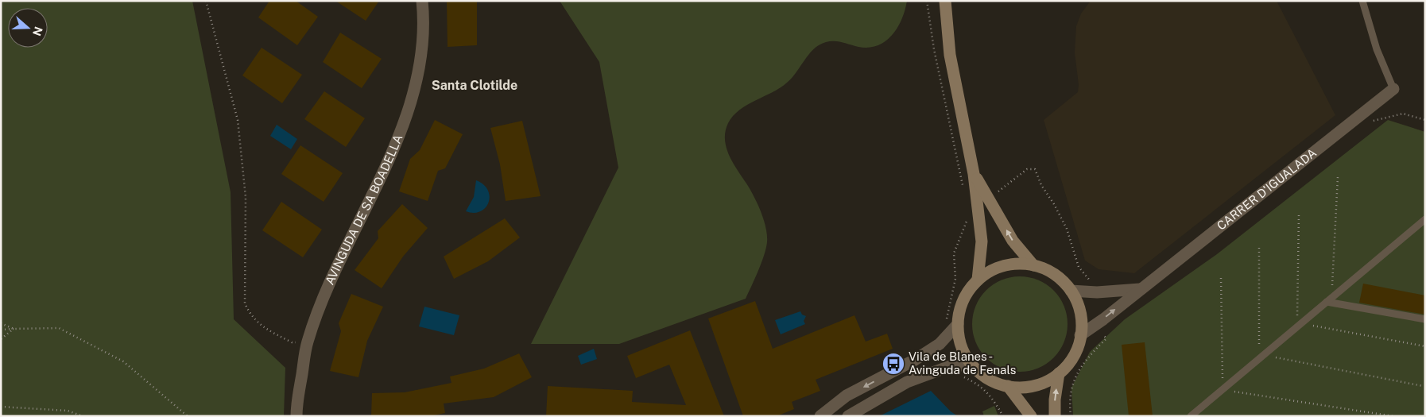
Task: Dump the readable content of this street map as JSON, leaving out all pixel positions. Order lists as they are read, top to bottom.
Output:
{
  "streets": {
    "street": ["CARRER D'IGUALADA", "AVINGUDA DE SA BOADELLA"]
  },
  "districts": ["Santa Clotilde"],
  "places": {
    "bus stop": ["Vila de Blanes - Avinguda de Fenals"]
  },
  "north": "right"
}
